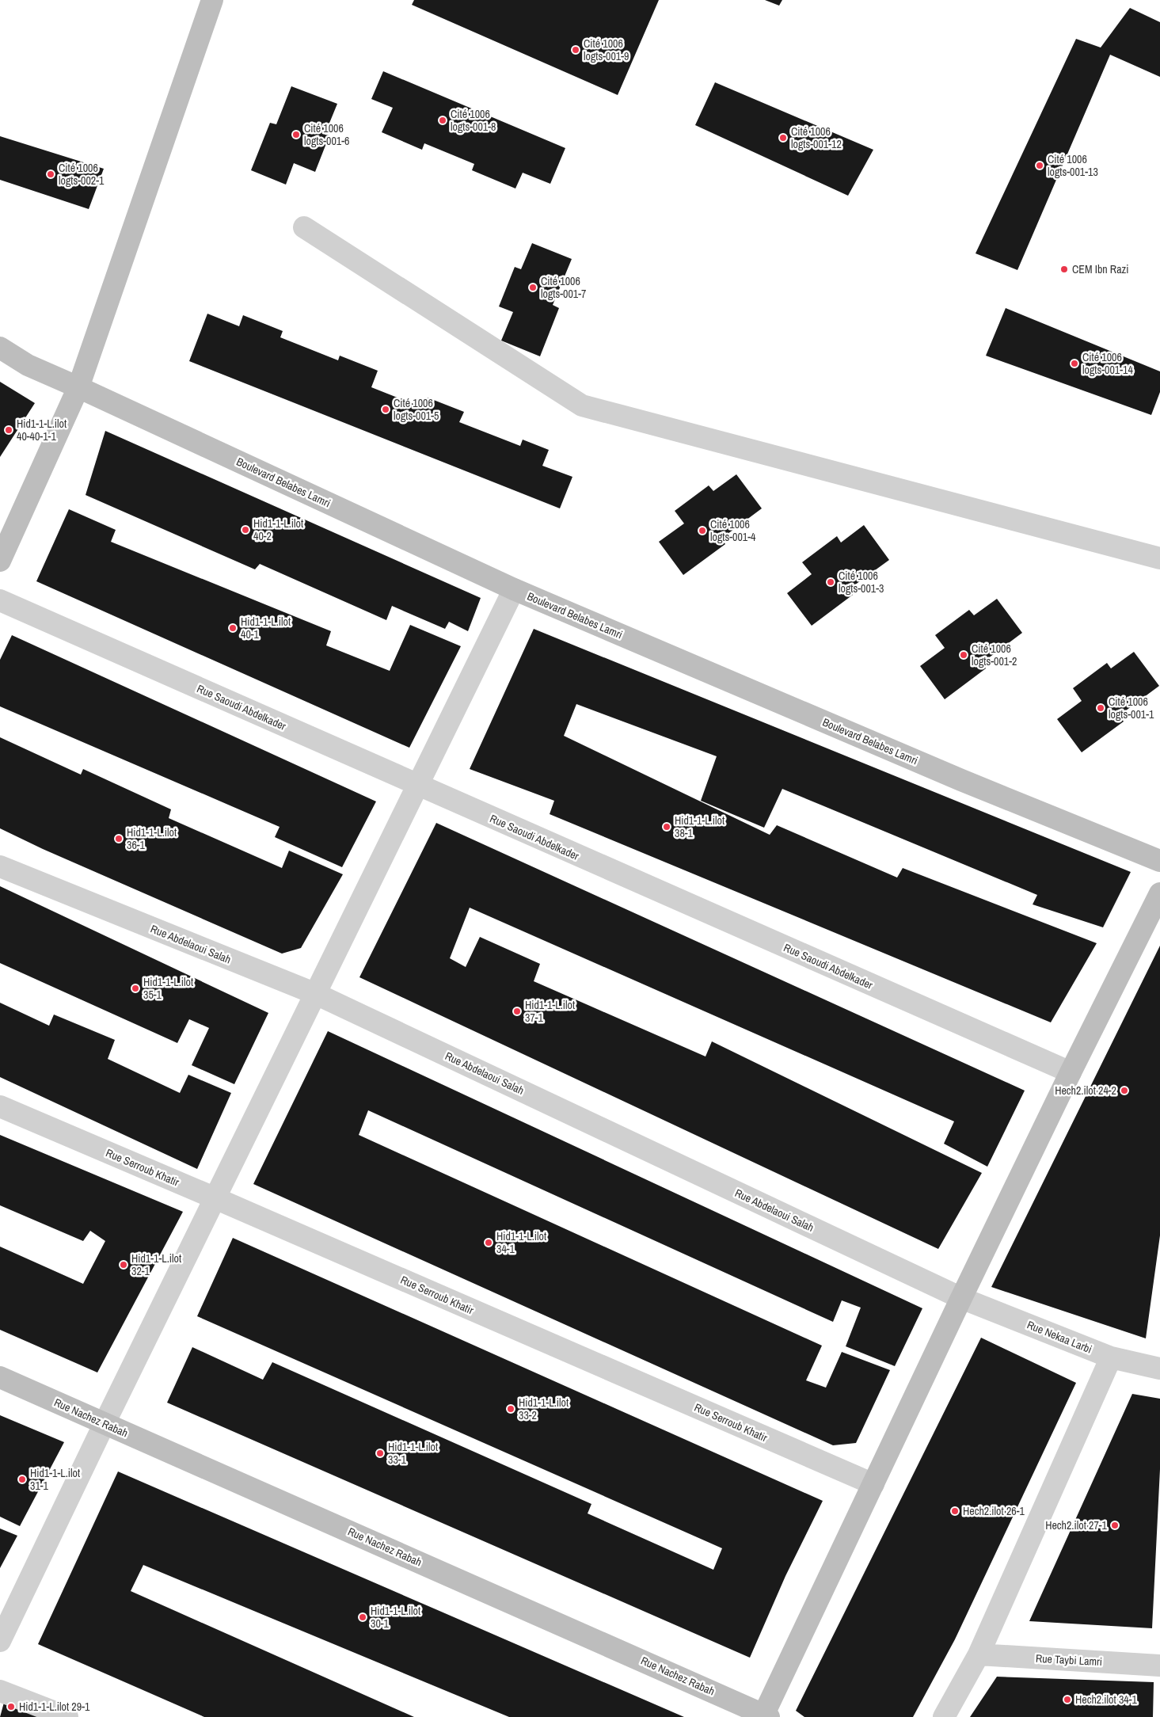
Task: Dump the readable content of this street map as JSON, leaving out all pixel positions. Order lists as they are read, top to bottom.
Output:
{
  "streets": {
    "street": [
      "Boulevard Belabes Lamri",
      "Rue Saoudi Abdelkader",
      "Rue Abdelaoui Salah",
      "Rue Serroub Khatir",
      "Rue Nekaa Larbi",
      "Rue Nachez Rabah",
      "Rue Taybi Lamri"
    ]
  },
  "crossings": [
    ["Rue Abdelaoui Salah", "Rue Nekaa Larbi"]
  ],
  "places": [
    "Cité 1006 logts-001-9",
    "Cité 1006 logts-001-8",
    "Cité 1006 logts-001-6",
    "Cité 1006 logts-001-12",
    "Cité 1006 logts-001-13",
    "Cité 1006 logts-002-1",
    "CEM Ibn Razi",
    "Cité 1006 logts-001-7",
    "Cité 1006 logts-001-14",
    "Cité 1006 logts-001-5",
    "Hid1-1-L.ilot 40-40-1-1",
    "Hid1-1-L.ilot 40-2",
    "Cité 1006 logts-001-4",
    "Cité 1006 logts-001-3",
    "Hid1-1-L.ilot 40-1",
    "Cité 1006 logts-001-2",
    "Cité 1006 logts-001-1",
    "Hid1-1-L.ilot 38-1",
    "Hid1-1-L.ilot 36-1",
    "Hid1-1-L.ilot 35-1",
    "Hid1-1-L.ilot 37-1",
    "Hech2.ilot 24-2",
    "Hid1-1-L.ilot 34-1",
    "Hid1-1-L.ilot 32-1",
    "Hid1-1-L.ilot 33-2",
    "Hid1-1-L.ilot 33-1",
    "Hid1-1-L.ilot 31-1",
    "Hech2.ilot 26-1",
    "Hech2.ilot 27-1",
    "Hid1-1-L.ilot 30-1",
    "Hech2.ilot 34-1",
    "Hid1-1-L.ilot 29-1"
  ]
}
